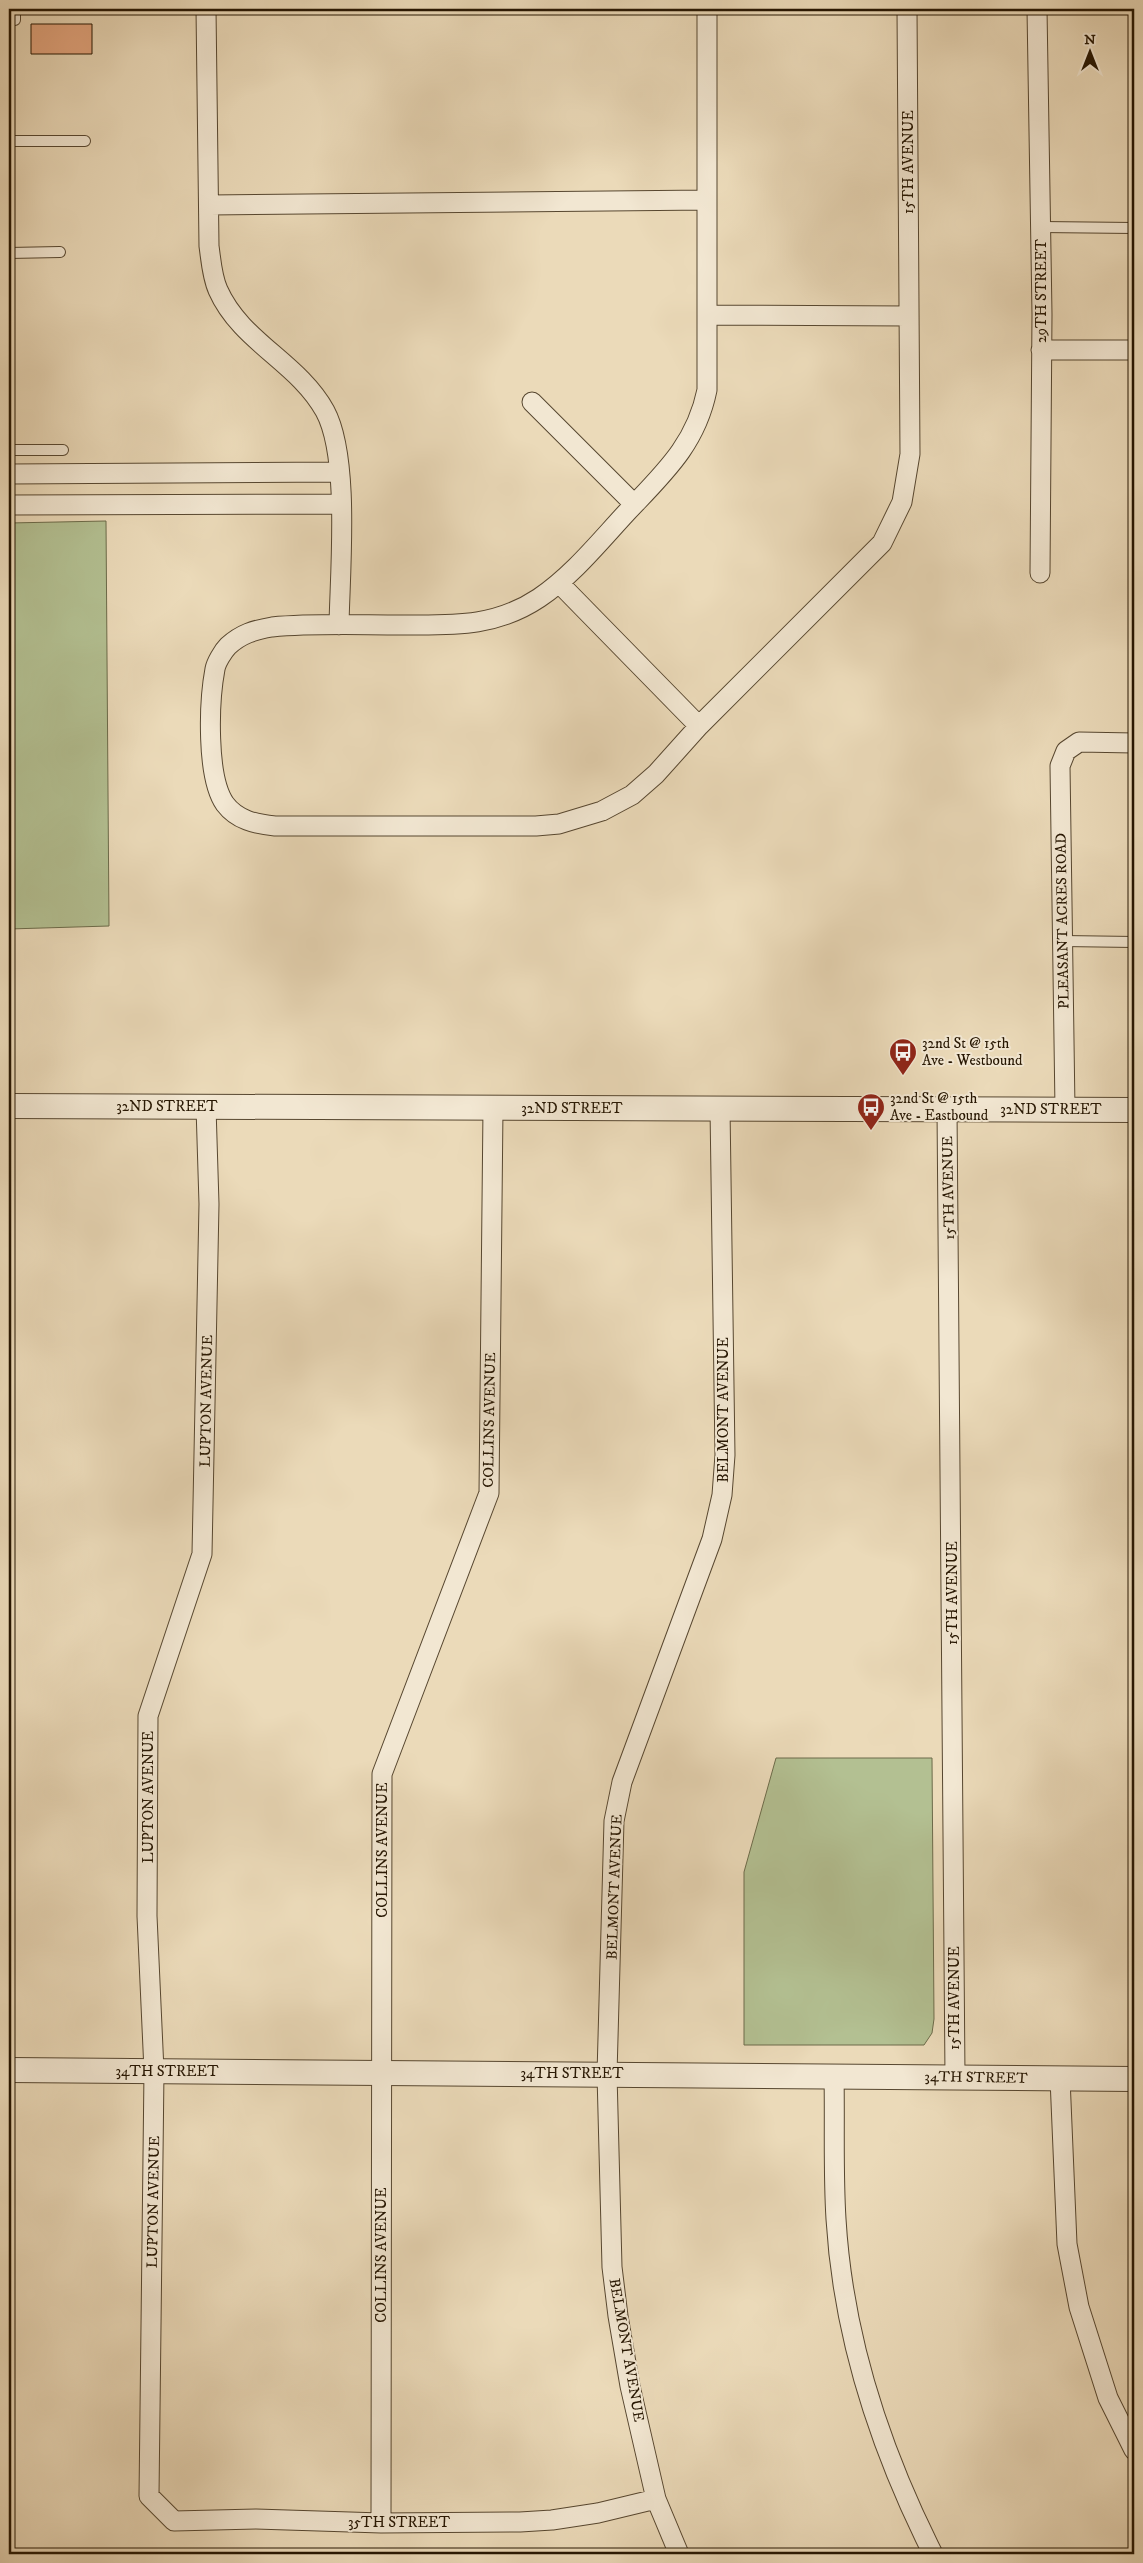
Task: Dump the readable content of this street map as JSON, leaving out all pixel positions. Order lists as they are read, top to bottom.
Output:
{
  "streets": {
    "street": [
      "15TH AVENUE",
      "29TH STREET",
      "PLEASANT ACRES ROAD",
      "32ND STREET",
      "LUPTON AVENUE",
      "BELMONT AVENUE",
      "COLLINS AVENUE",
      "34TH STREET",
      "35TH STREET"
    ]
  },
  "crossings": [
    ["15TH AVENUE", "32ND STREET"],
    ["15TH AVENUE", "34TH STREET"],
    ["PLEASANT ACRES ROAD", "32ND STREET"],
    ["32ND STREET", "LUPTON AVENUE"],
    ["32ND STREET", "BELMONT AVENUE"],
    ["32ND STREET", "COLLINS AVENUE"],
    ["LUPTON AVENUE", "34TH STREET"],
    ["LUPTON AVENUE", "35TH STREET"],
    ["BELMONT AVENUE", "34TH STREET"],
    ["BELMONT AVENUE", "35TH STREET"],
    ["COLLINS AVENUE", "34TH STREET"],
    ["COLLINS AVENUE", "35TH STREET"]
  ],
  "places": {
    "bus stop": ["32nd St @ 15th Ave - Westbound", "32nd St @ 15th Ave - Eastbound"]
  },
  "north": "top"
}
